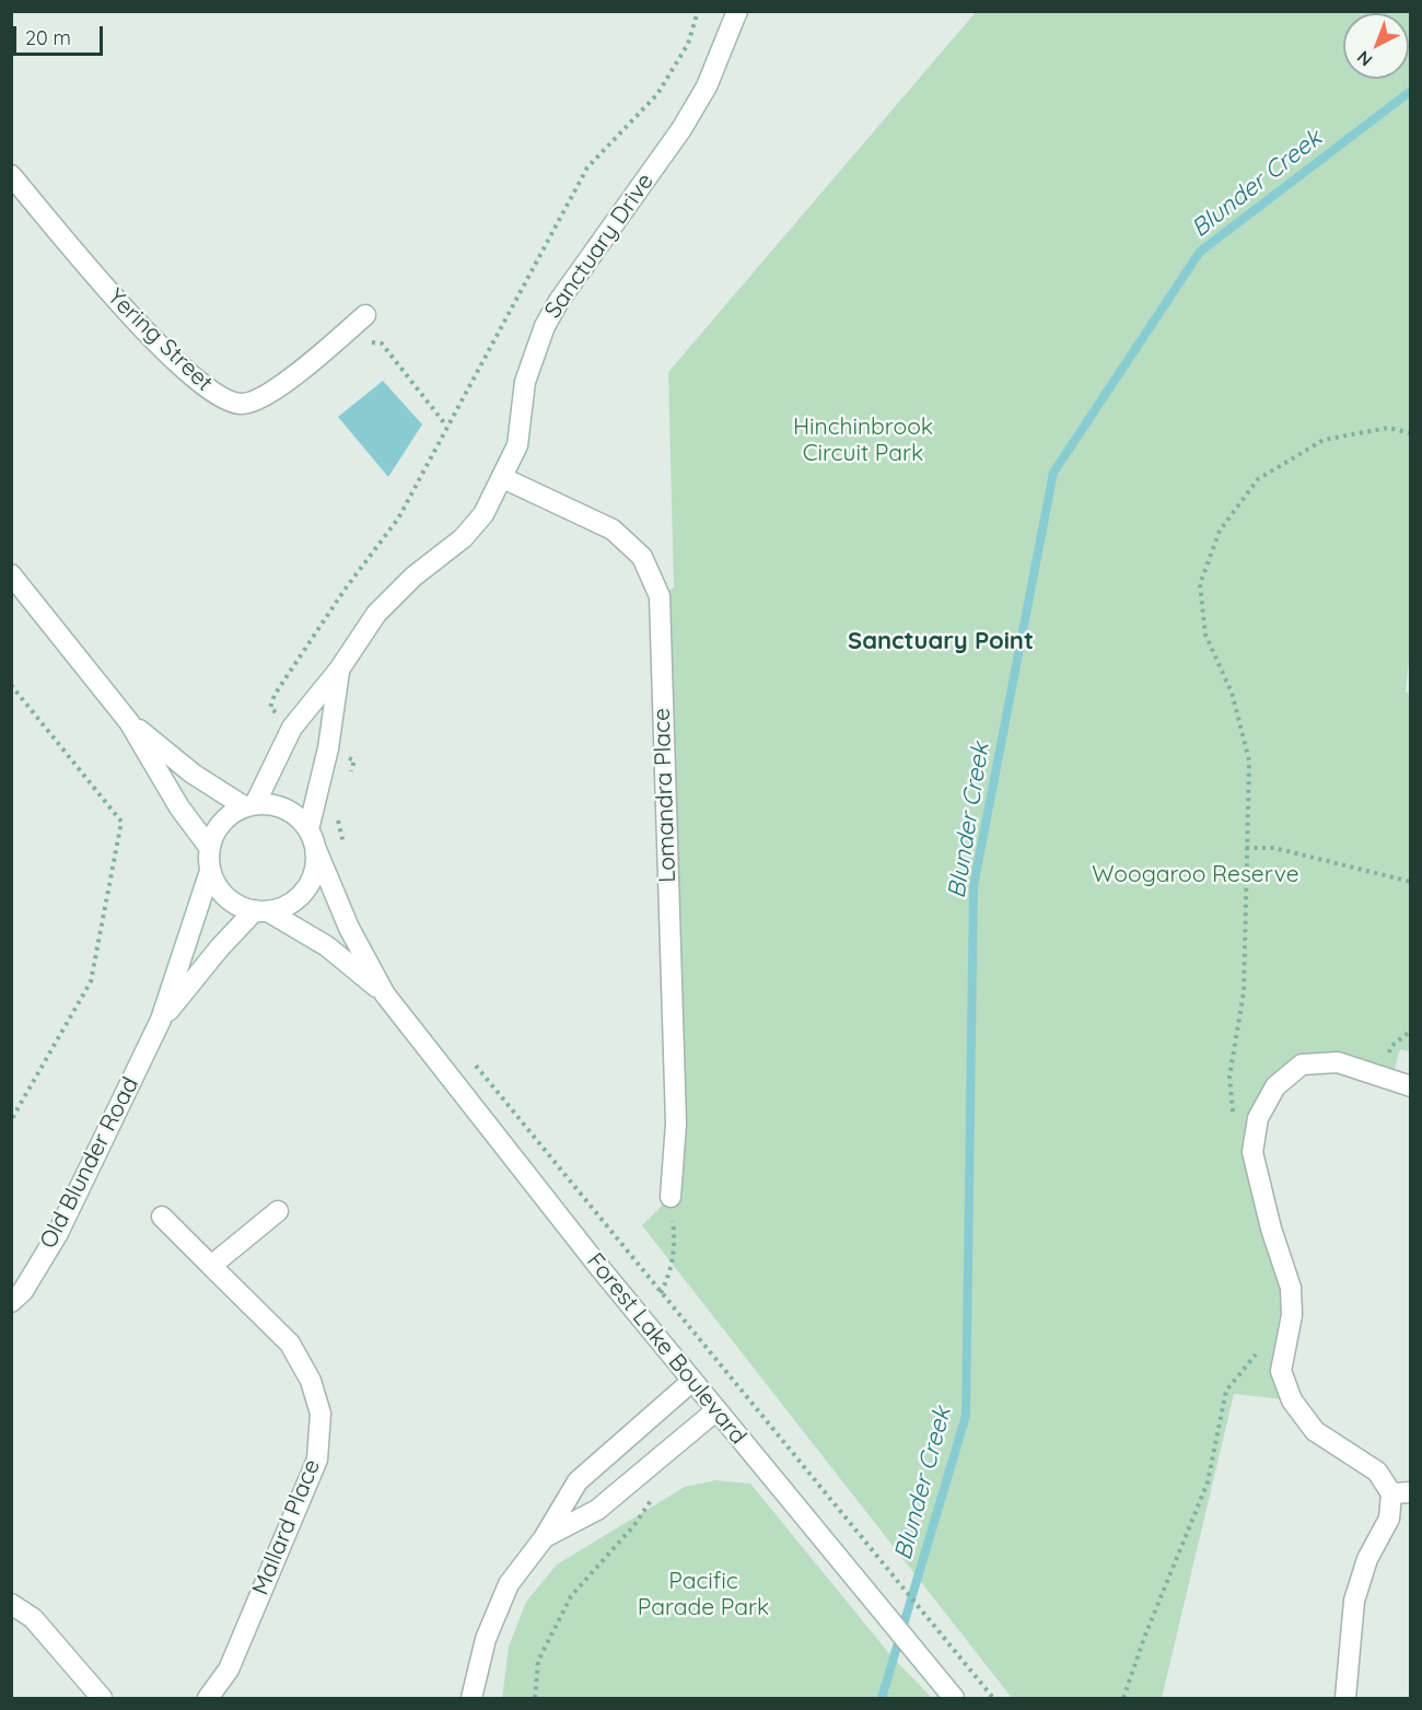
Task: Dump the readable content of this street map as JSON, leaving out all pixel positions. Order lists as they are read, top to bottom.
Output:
{
  "streets": {
    "street": [
      "Sanctuary Drive",
      "Yering Street",
      "Lomandra Place",
      "Old Blunder Road",
      "Forest Lake Boulevard",
      "Mallard Place"
    ]
  },
  "crossings": [
    ["Sanctuary Drive", "Lomandra Place"],
    ["Sanctuary Drive", "Old Blunder Road"],
    ["Sanctuary Drive", "Forest Lake Boulevard"],
    ["Old Blunder Road", "Forest Lake Boulevard"]
  ],
  "districts": ["Sanctuary Point"],
  "water": ["Blunder Creek"],
  "parks": ["Hinchinbrook Circuit Park", "Woogaroo Reserve", "Pacific Parade Park"],
  "scale_bar": "20 m",
  "north": "bottom left"
}
